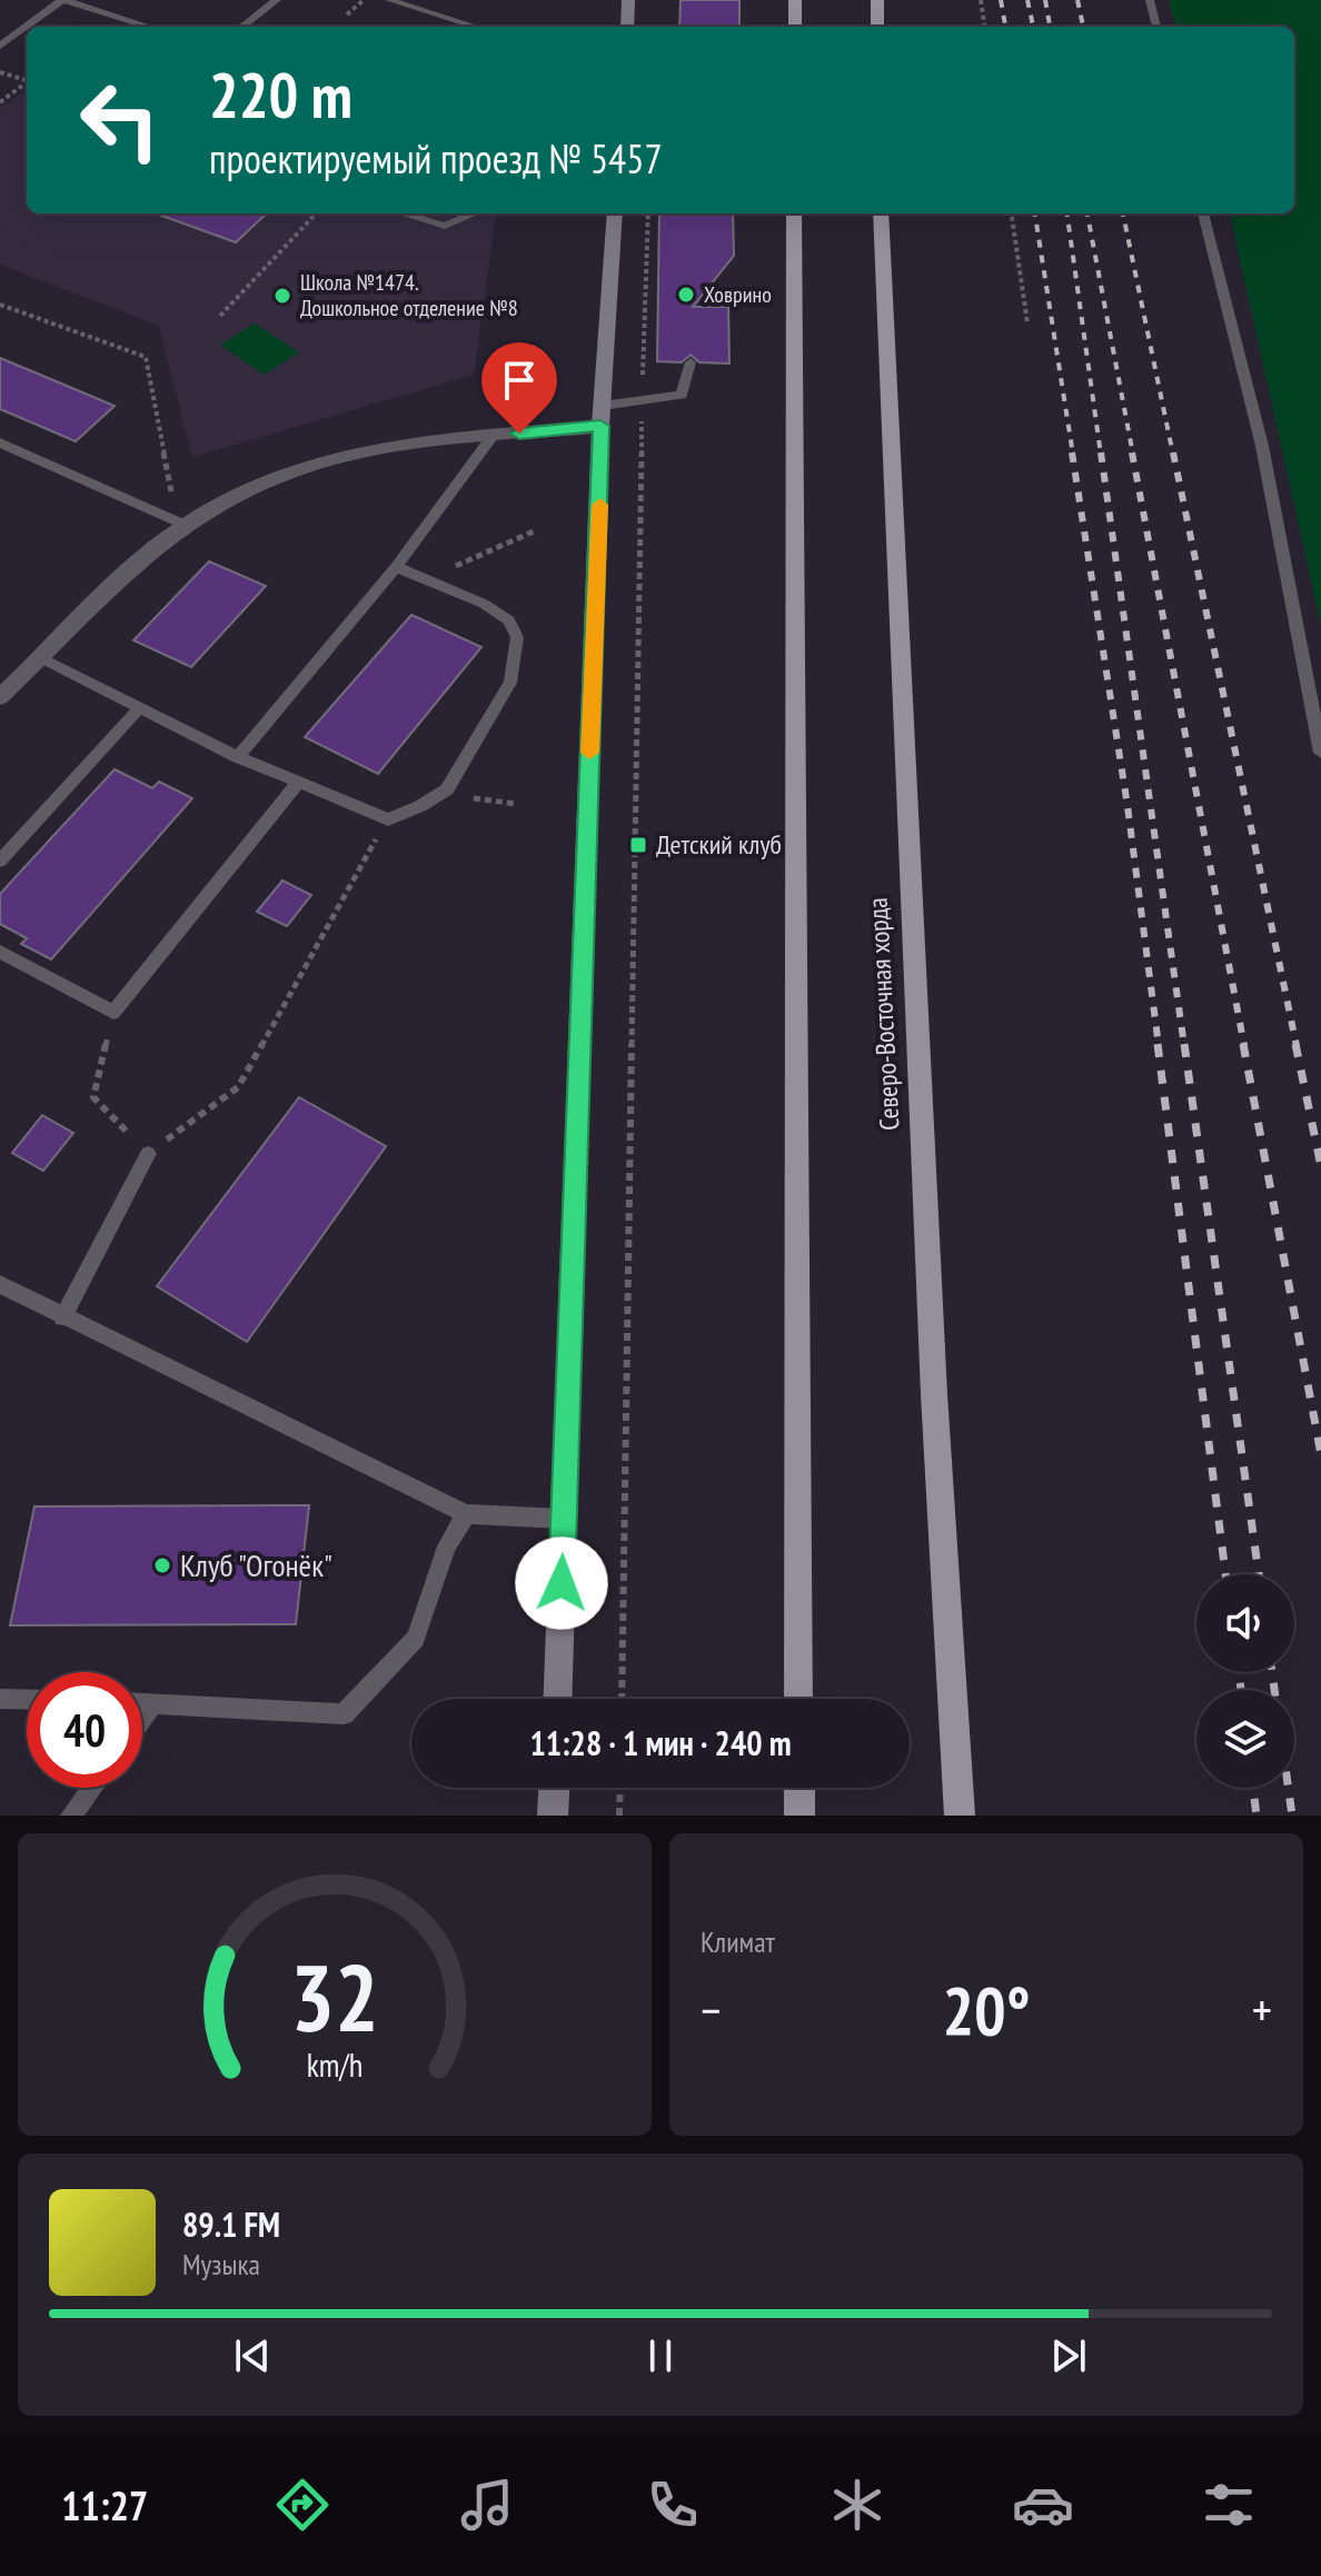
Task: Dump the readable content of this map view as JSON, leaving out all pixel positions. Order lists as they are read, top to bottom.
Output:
{
  "streets": {
    "main road": ["Северо-Восточная хорда"]
  },
  "places": {
    "other": ["Ховрино", "Школа №1474. Дошкольное отделение №8", "Клуб \"Огонёк\""],
    "transit": ["Детский клуб"]
  },
  "page": {
    "turn": ["220 m", "проектируемый проезд № 5457"],
    "limit": "40",
    "trip": "11:28 · 1 мин · 240 m",
    "tile": "Климат",
    "heat": ["−", "20°", "+"],
    "song": ["89.1 FM", "Музыка"],
    "tabs": "11:27",
    "gauge": ["32", "km/h"]
  }
}
